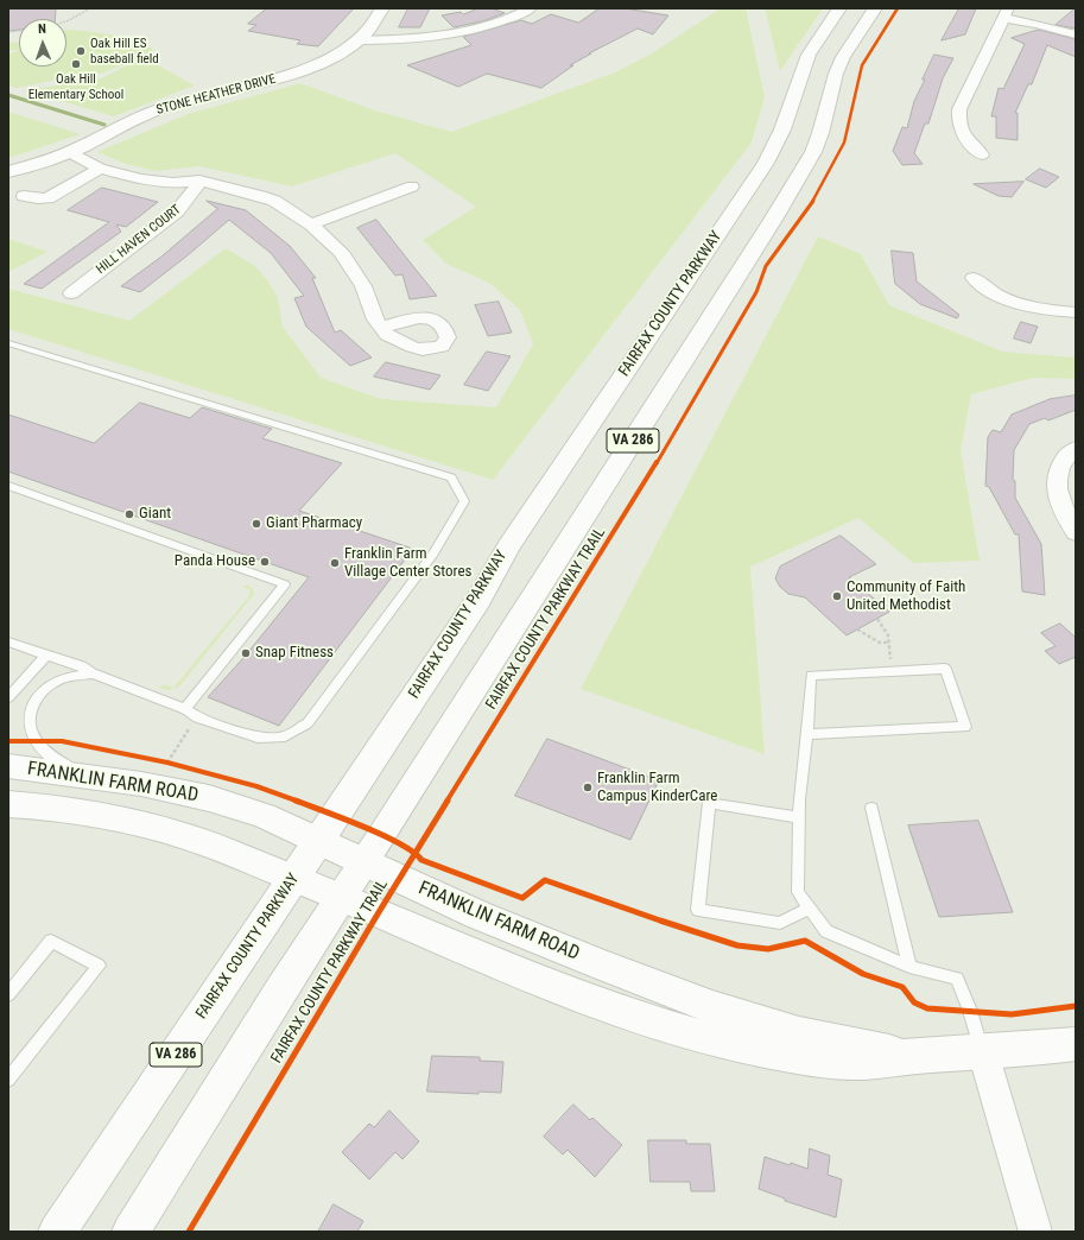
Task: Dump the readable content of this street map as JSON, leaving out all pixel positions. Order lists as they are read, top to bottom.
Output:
{
  "streets": {
    "main road": [
      "STONE HEATHER DRIVE",
      "FAIRFAX COUNTY PARKWAY",
      "VA 286",
      "FRANKLIN FARM ROAD"
    ],
    "street": ["HILL HAVEN COURT"],
    "cycle path": ["FAIRFAX COUNTY PARKWAY TRAIL"]
  },
  "crossings": [
    ["FAIRFAX COUNTY PARKWAY", "FRANKLIN FARM ROAD"],
    ["VA 286", "FRANKLIN FARM ROAD"]
  ],
  "places": [
    "Oak Hill ES baseball field",
    "Oak Hill Elementary School",
    "Giant",
    "Giant Pharmacy",
    "Panda House",
    "Franklin Farm Village Center Stores",
    "Community of Faith United Methodist",
    "Snap Fitness",
    "Franklin Farm Campus KinderCare"
  ],
  "north": "top"
}
